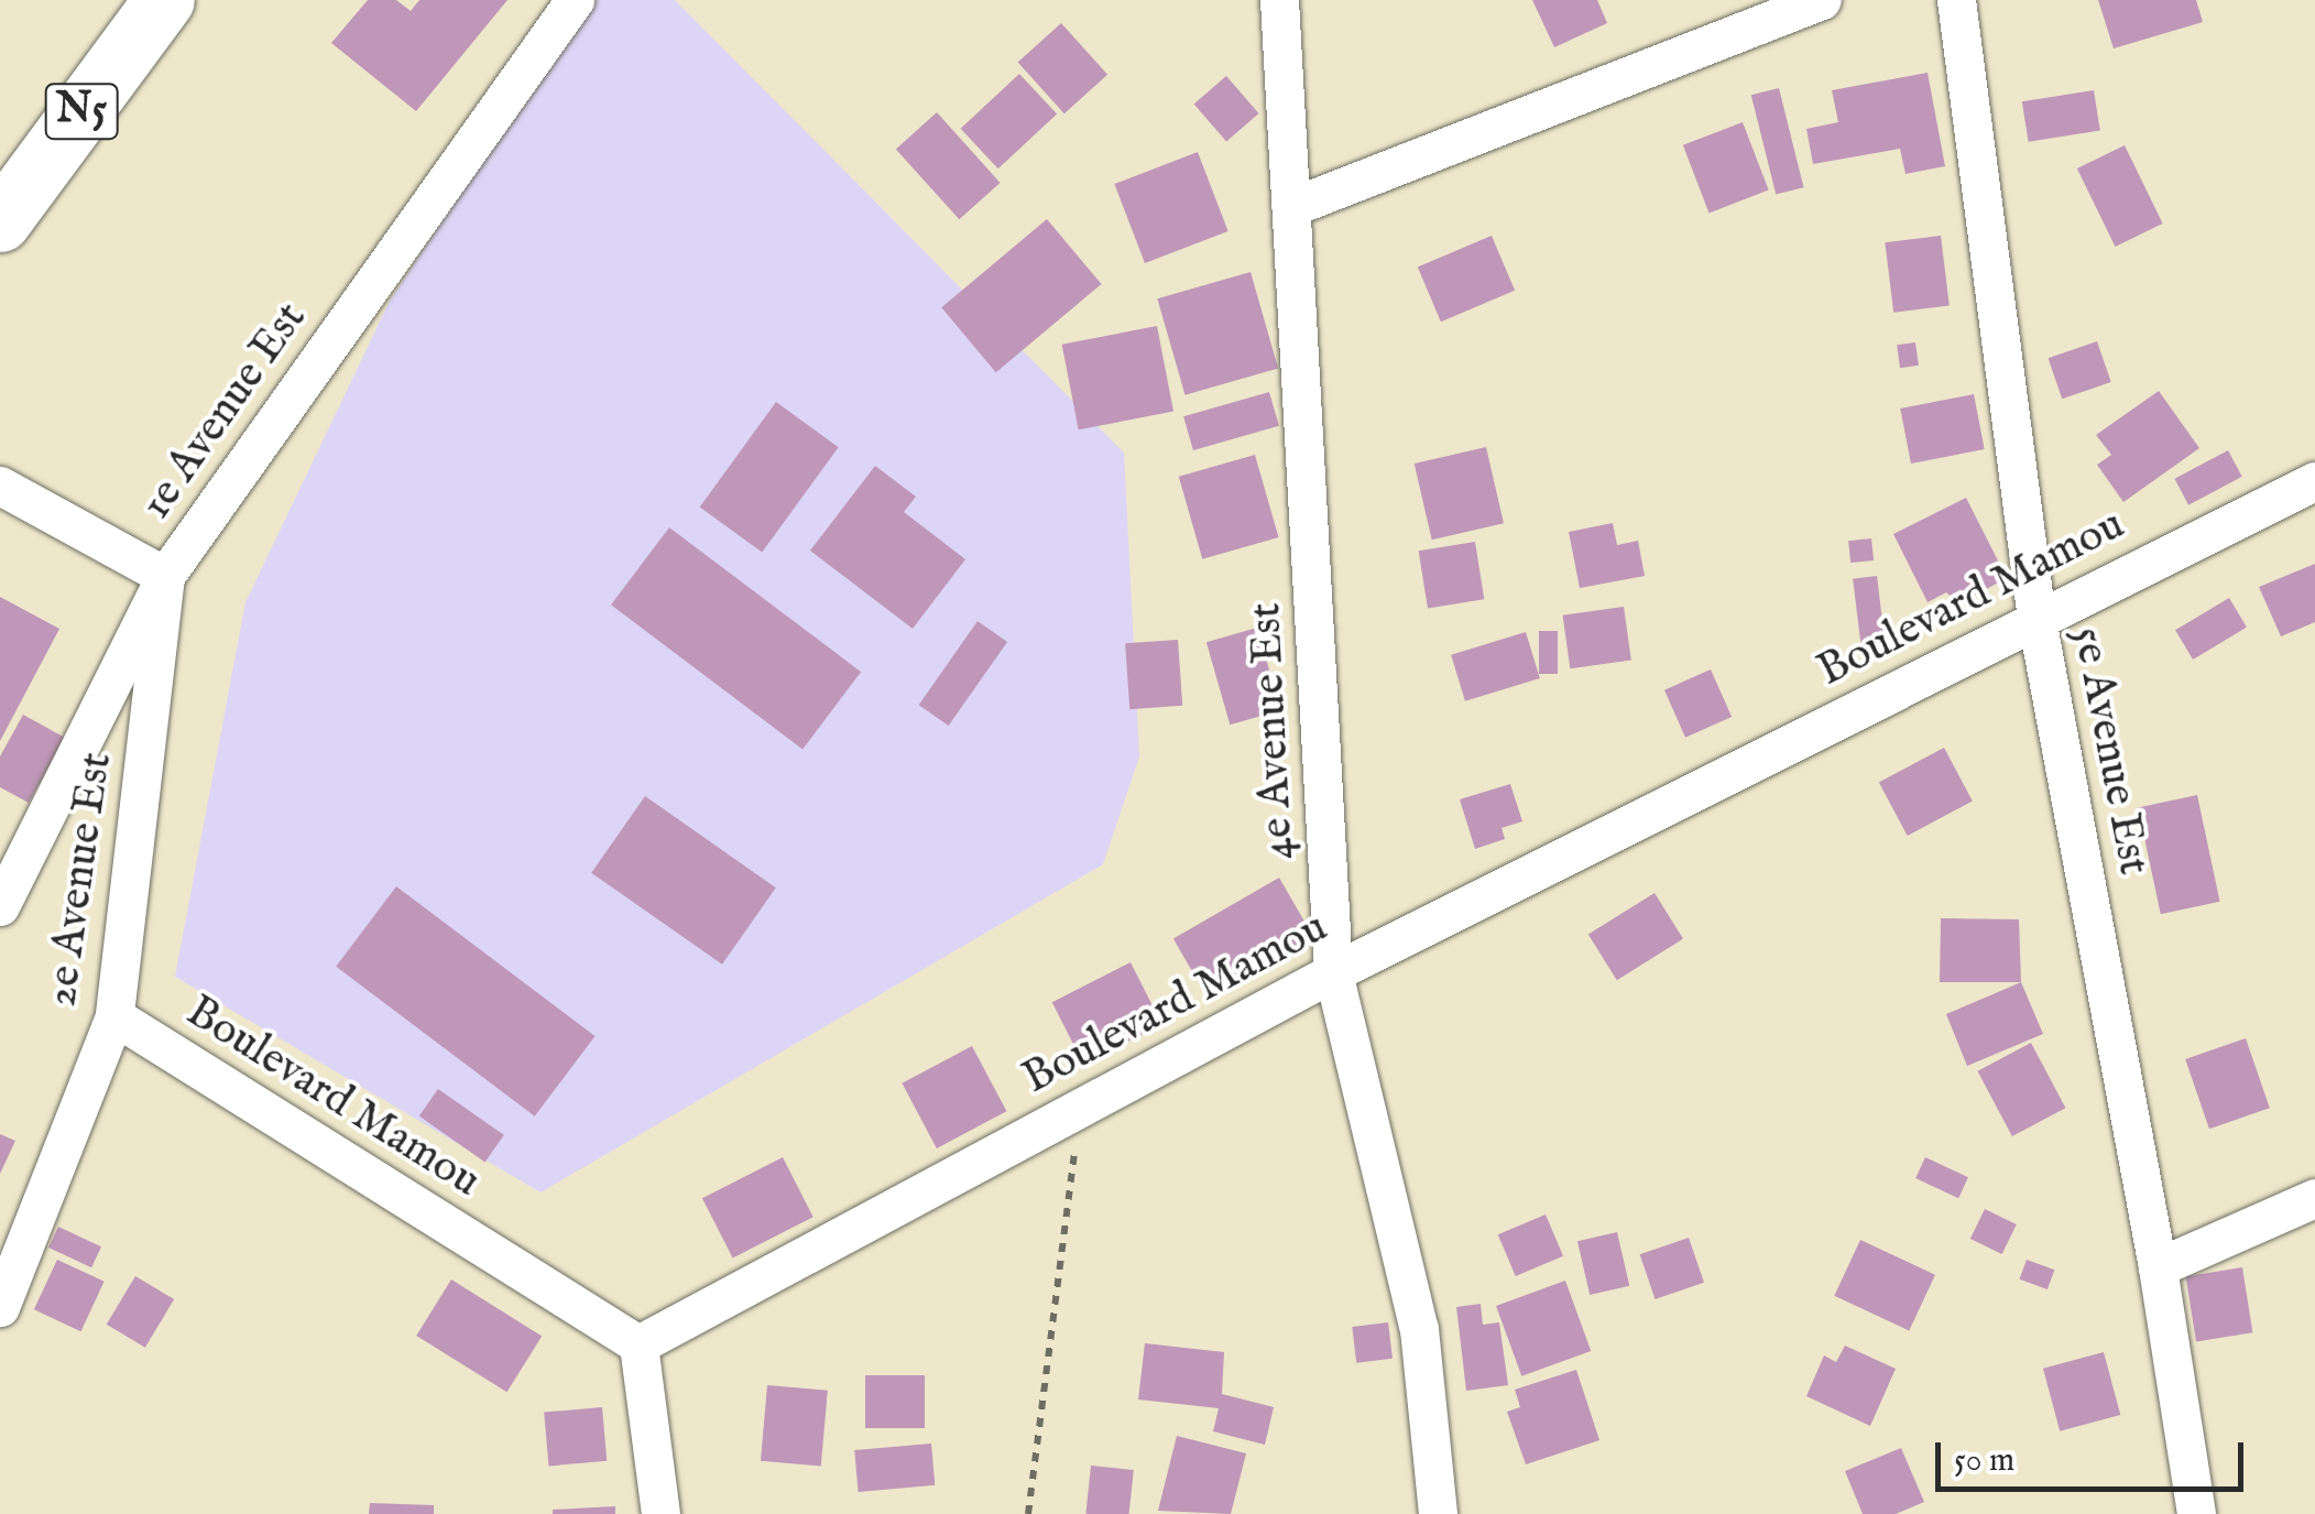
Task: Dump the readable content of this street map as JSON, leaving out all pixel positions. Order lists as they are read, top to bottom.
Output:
{
  "streets": {
    "highway": ["N5"],
    "street": [
      "1e Avenue Est",
      "Boulevard Mamou",
      "4e Avenue Est",
      "5e Avenue Est",
      "2e Avenue Est"
    ]
  },
  "crossings": [
    ["1e Avenue Est", "2e Avenue Est"],
    ["Boulevard Mamou", "4e Avenue Est"],
    ["Boulevard Mamou", "5e Avenue Est"],
    ["Boulevard Mamou", "2e Avenue Est"]
  ],
  "scale_bar": "50 m"
}
